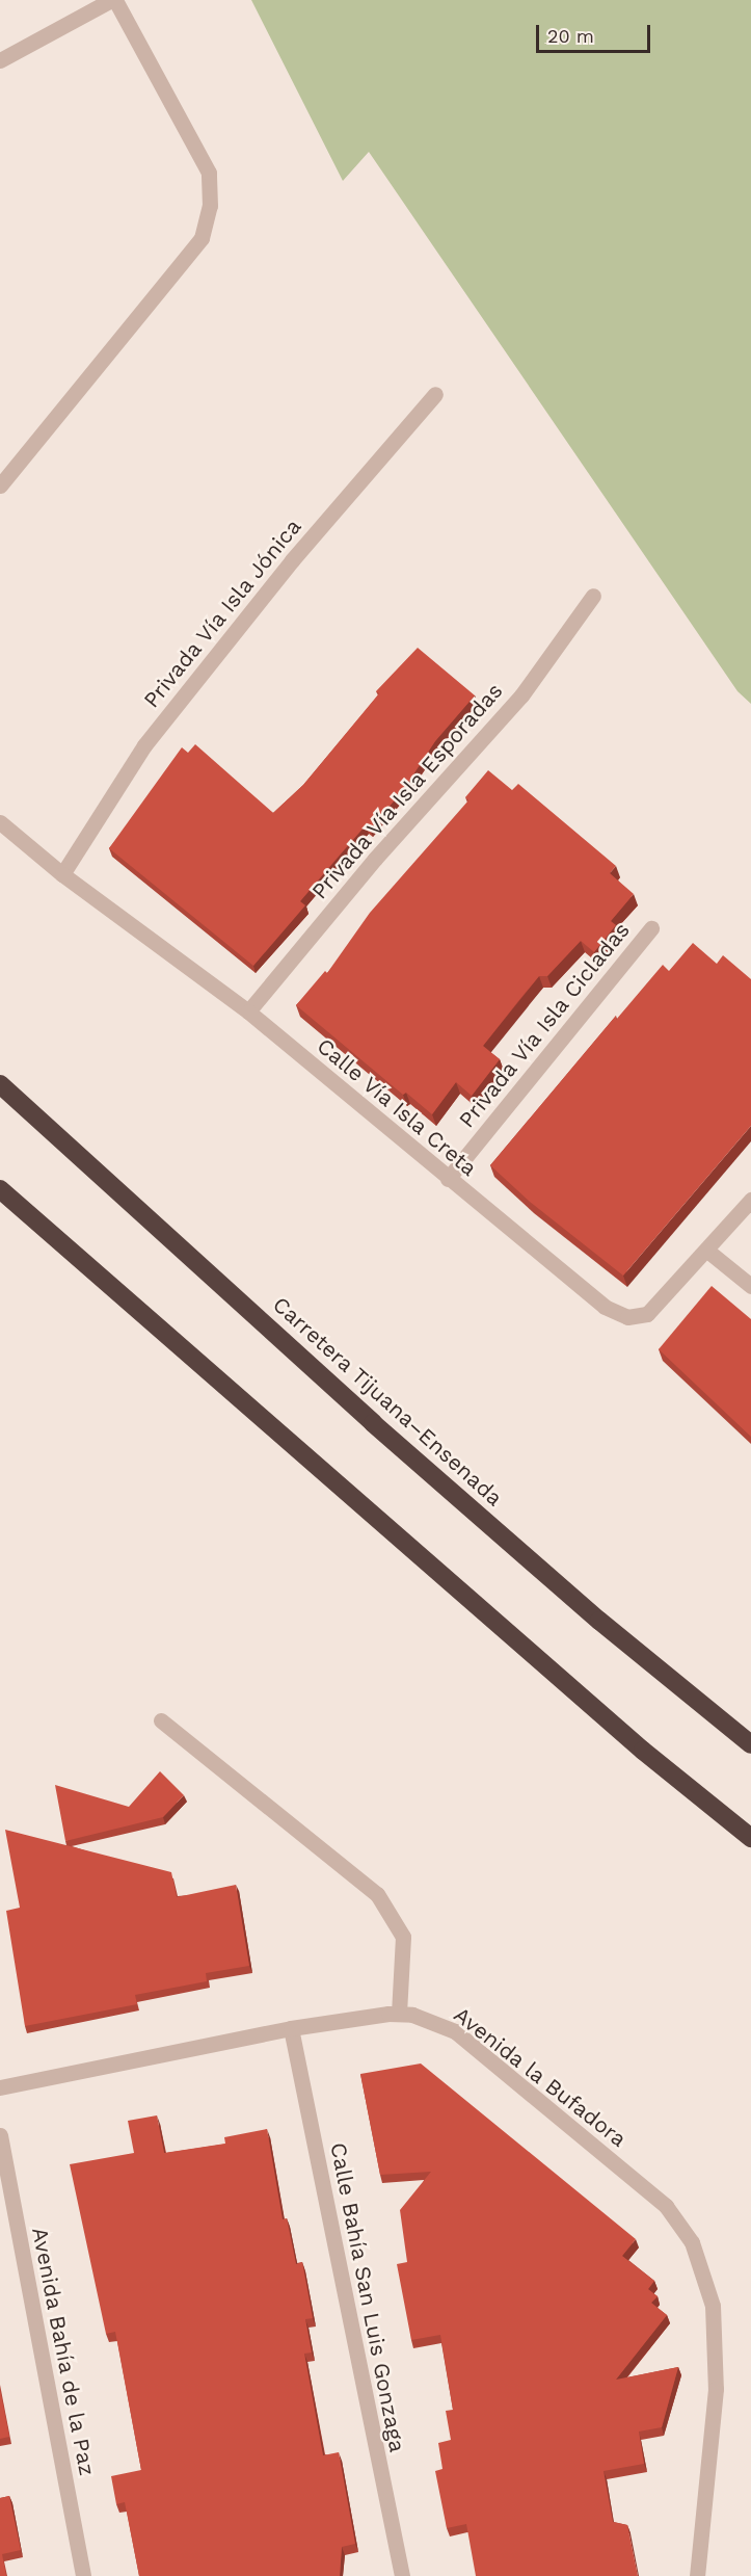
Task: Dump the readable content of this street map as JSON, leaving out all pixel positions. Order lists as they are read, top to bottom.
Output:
{
  "streets": {
    "highway": ["Carretera Tijuana–Ensenada"],
    "street": [
      "Privada Vía Isla Jónica",
      "Privada Vía Isla Esporadas",
      "Privada Vía Isla Cicladas",
      "Calle Vía Isla Creta",
      "Avenida la Bufadora",
      "Calle Bahía San Luis Gonzaga",
      "Avenida Bahía de la Paz"
    ]
  },
  "crossings": [
    ["Privada Vía Isla Jónica", "Calle Vía Isla Creta"],
    ["Privada Vía Isla Esporadas", "Calle Vía Isla Creta"],
    ["Privada Vía Isla Cicladas", "Calle Vía Isla Creta"],
    ["Avenida la Bufadora", "Calle Bahía San Luis Gonzaga"]
  ],
  "scale_bar": "20 m"
}
